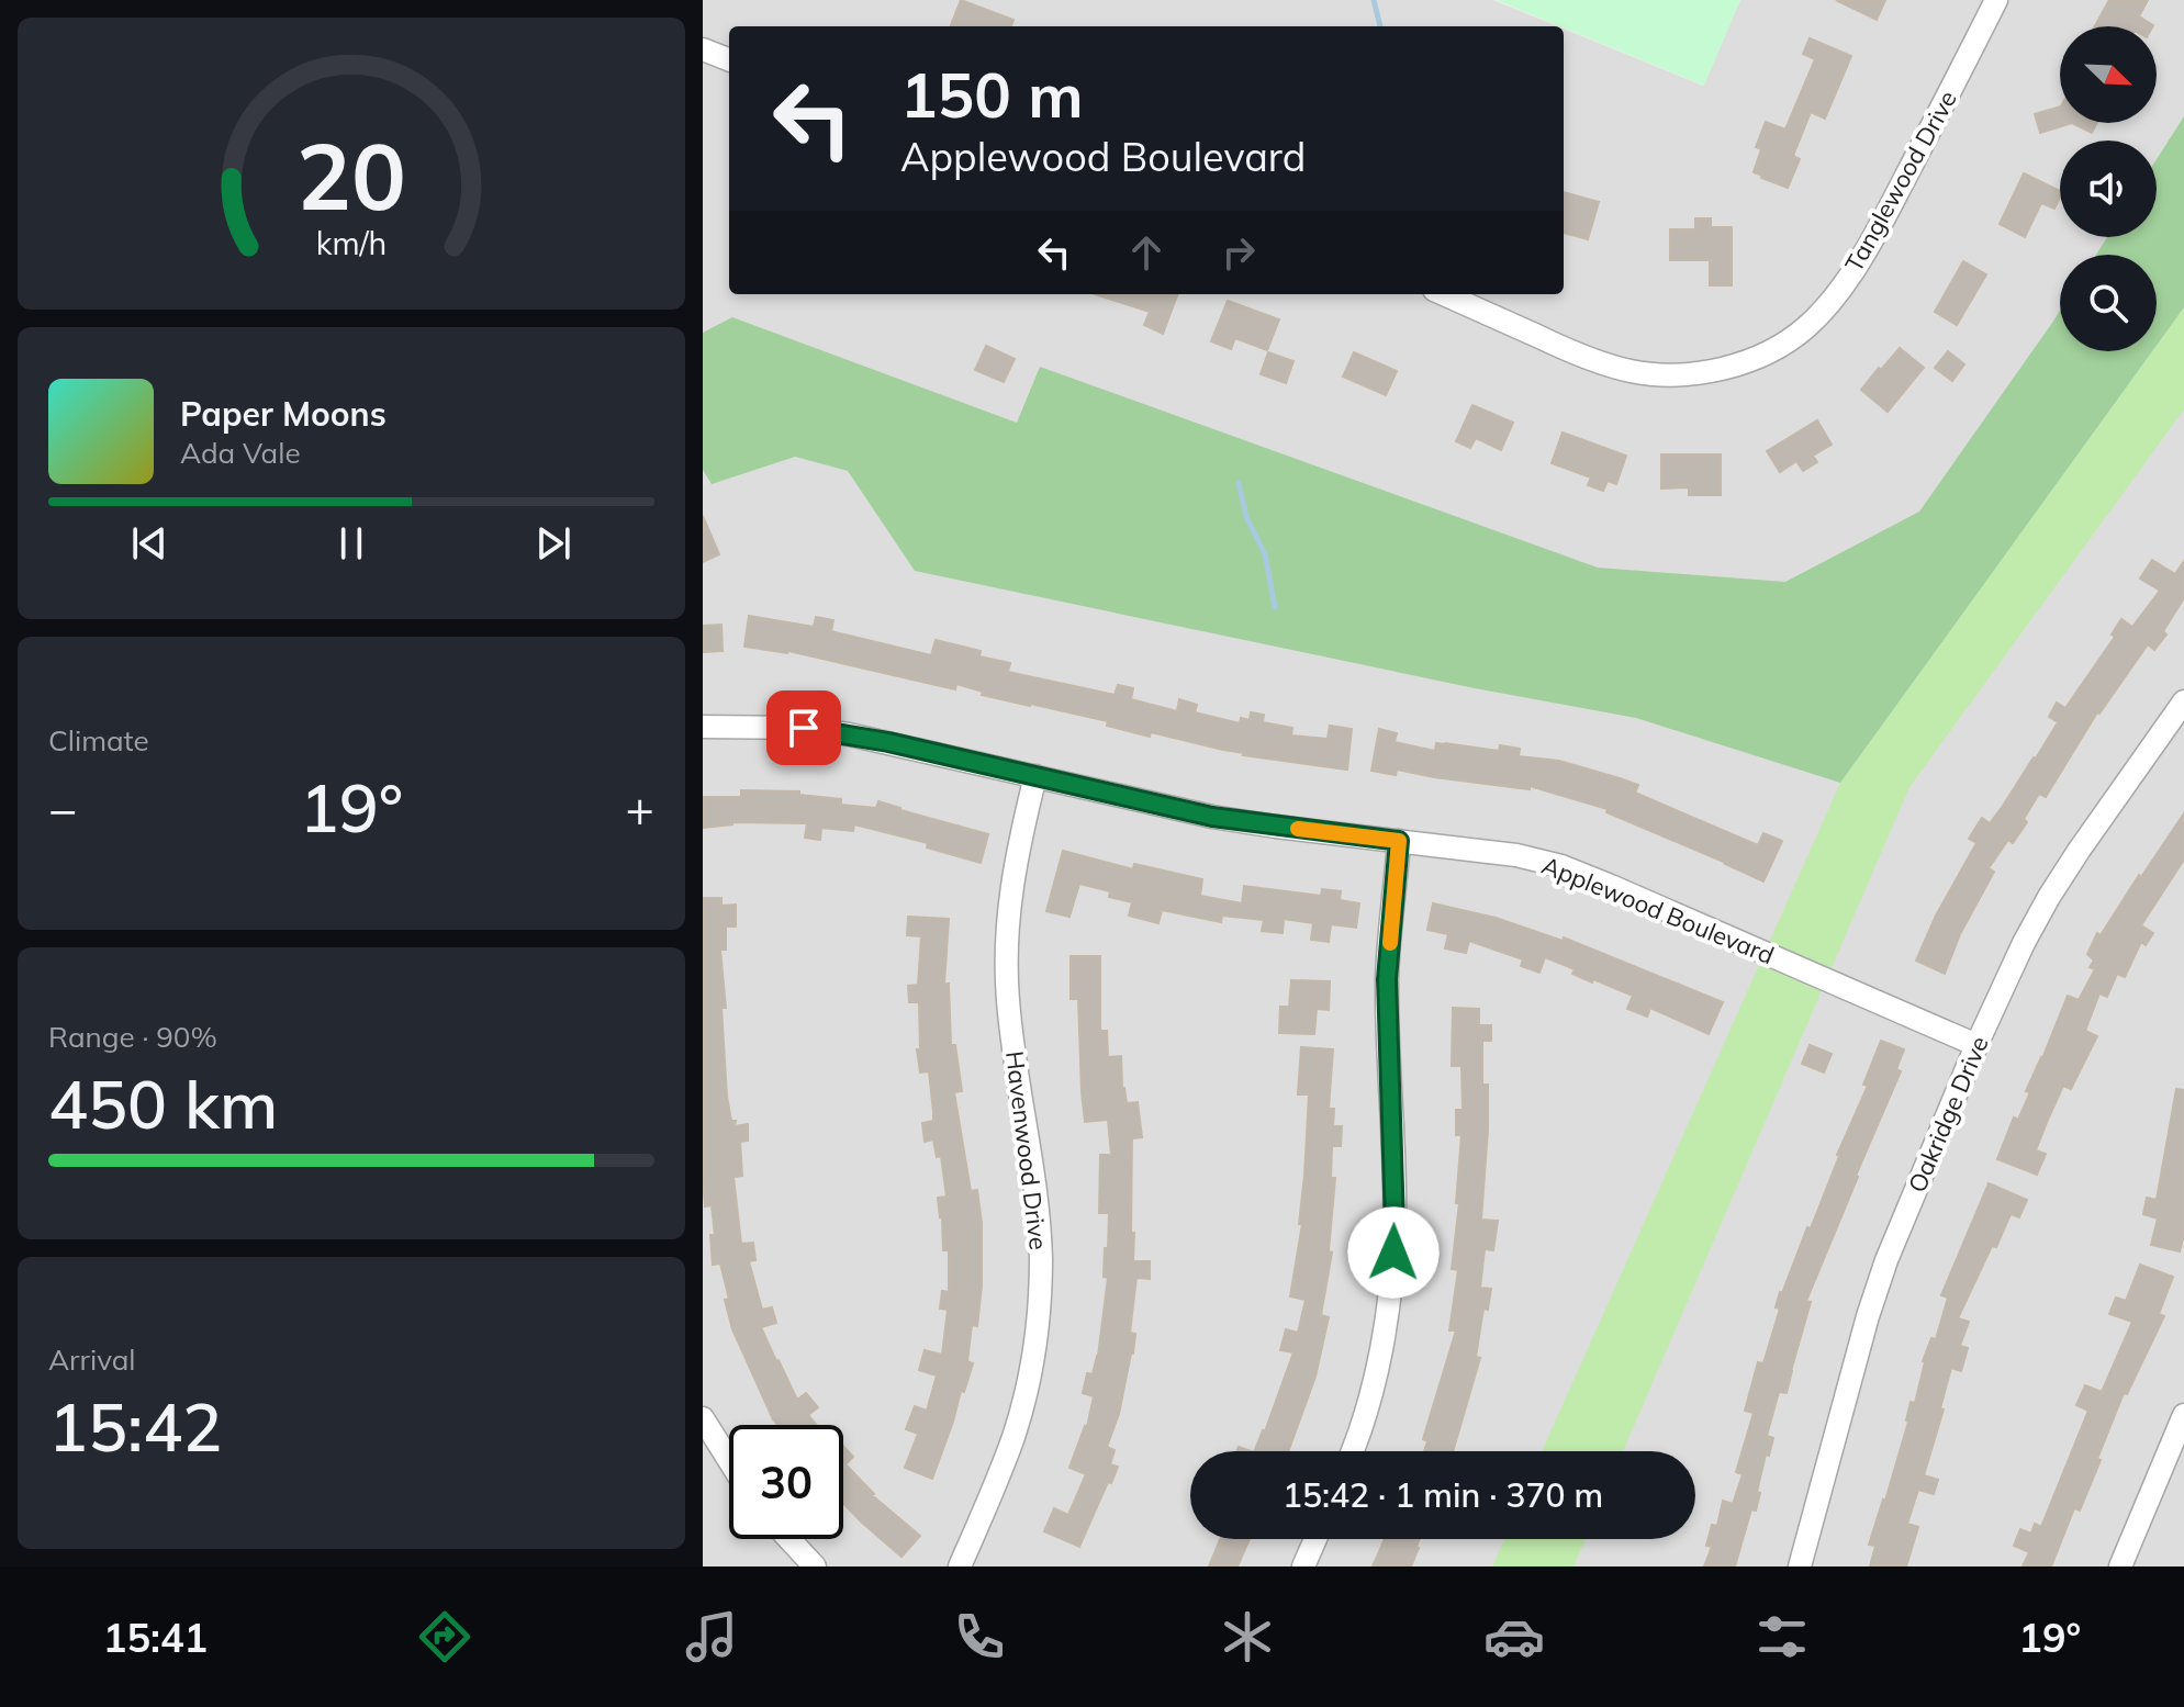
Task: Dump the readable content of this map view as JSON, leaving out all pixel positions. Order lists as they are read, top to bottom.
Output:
{
  "streets": {
    "street": [
      "Tanglewood Drive",
      "Applewood Boulevard",
      "Oakridge Drive",
      "Havenwood Drive"
    ]
  },
  "crossings": [
    ["Applewood Boulevard", "Oakridge Drive"],
    ["Applewood Boulevard", "Havenwood Drive"]
  ],
  "north": "bottom right",
  "page": {
    "turn": ["150 m", "Applewood Boulevard"],
    "song": ["Paper Moons", "Ada Vale"],
    "tile": [
      "Climate",
      ["Range · 90%", "450 km"],
      ["Arrival", "15:42"]
    ],
    "heat": ["−", "19°", "+"],
    "limit": "30",
    "trip": "15:42 · 1 min · 370 m",
    "tabs": ["15:41", "19°"],
    "gauge": ["20", "km/h"]
  }
}
